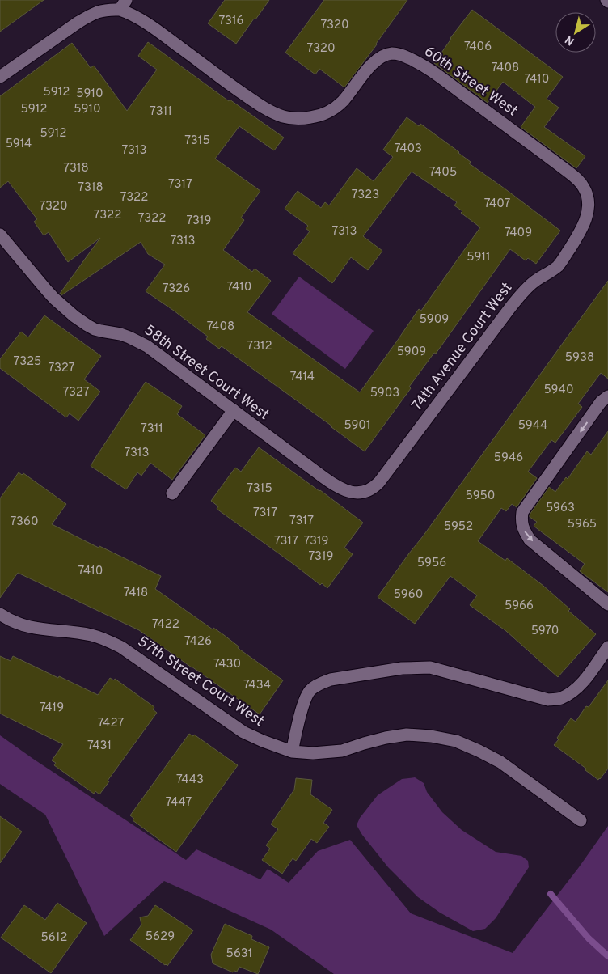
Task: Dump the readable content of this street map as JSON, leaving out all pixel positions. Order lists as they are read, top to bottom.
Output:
{
  "streets": {
    "street": [
      "60th Street West",
      "74th Avenue Court West",
      "58th Street Court West",
      "57th Street Court West"
    ]
  },
  "crossings": [
    ["60th Street West", "74th Avenue Court West"],
    ["74th Avenue Court West", "58th Street Court West"]
  ],
  "house_numbers": [
    "7316",
    "7320",
    "7406",
    "7320",
    "7408",
    "7410",
    "5912",
    "5910",
    "5912",
    "5910",
    "7311",
    "5912",
    "7315",
    "5914",
    "7403",
    "7313",
    "7318",
    "7405",
    "7317",
    "7318",
    "7323",
    "7322",
    "7407",
    "7320",
    "7322",
    "7322",
    "7319",
    "7313",
    "7409",
    "7313",
    "5911",
    "7410",
    "7326",
    "5909",
    "7408",
    "7312",
    "5909",
    "5938",
    "7325",
    "7327",
    "7414",
    "5940",
    "7327",
    "5903",
    "5901",
    "5944",
    "7311",
    "7313",
    "5946",
    "7315",
    "5950",
    "5963",
    "7317",
    "7317",
    "7360",
    "5965",
    "5952",
    "7317",
    "7319",
    "7319",
    "5956",
    "7410",
    "7418",
    "5960",
    "5966",
    "7422",
    "5970",
    "7426",
    "7430",
    "7434",
    "7419",
    "7427",
    "7431",
    "7443",
    "7447",
    "5629",
    "5612",
    "5631"
  ],
  "north": "bottom left"
}
